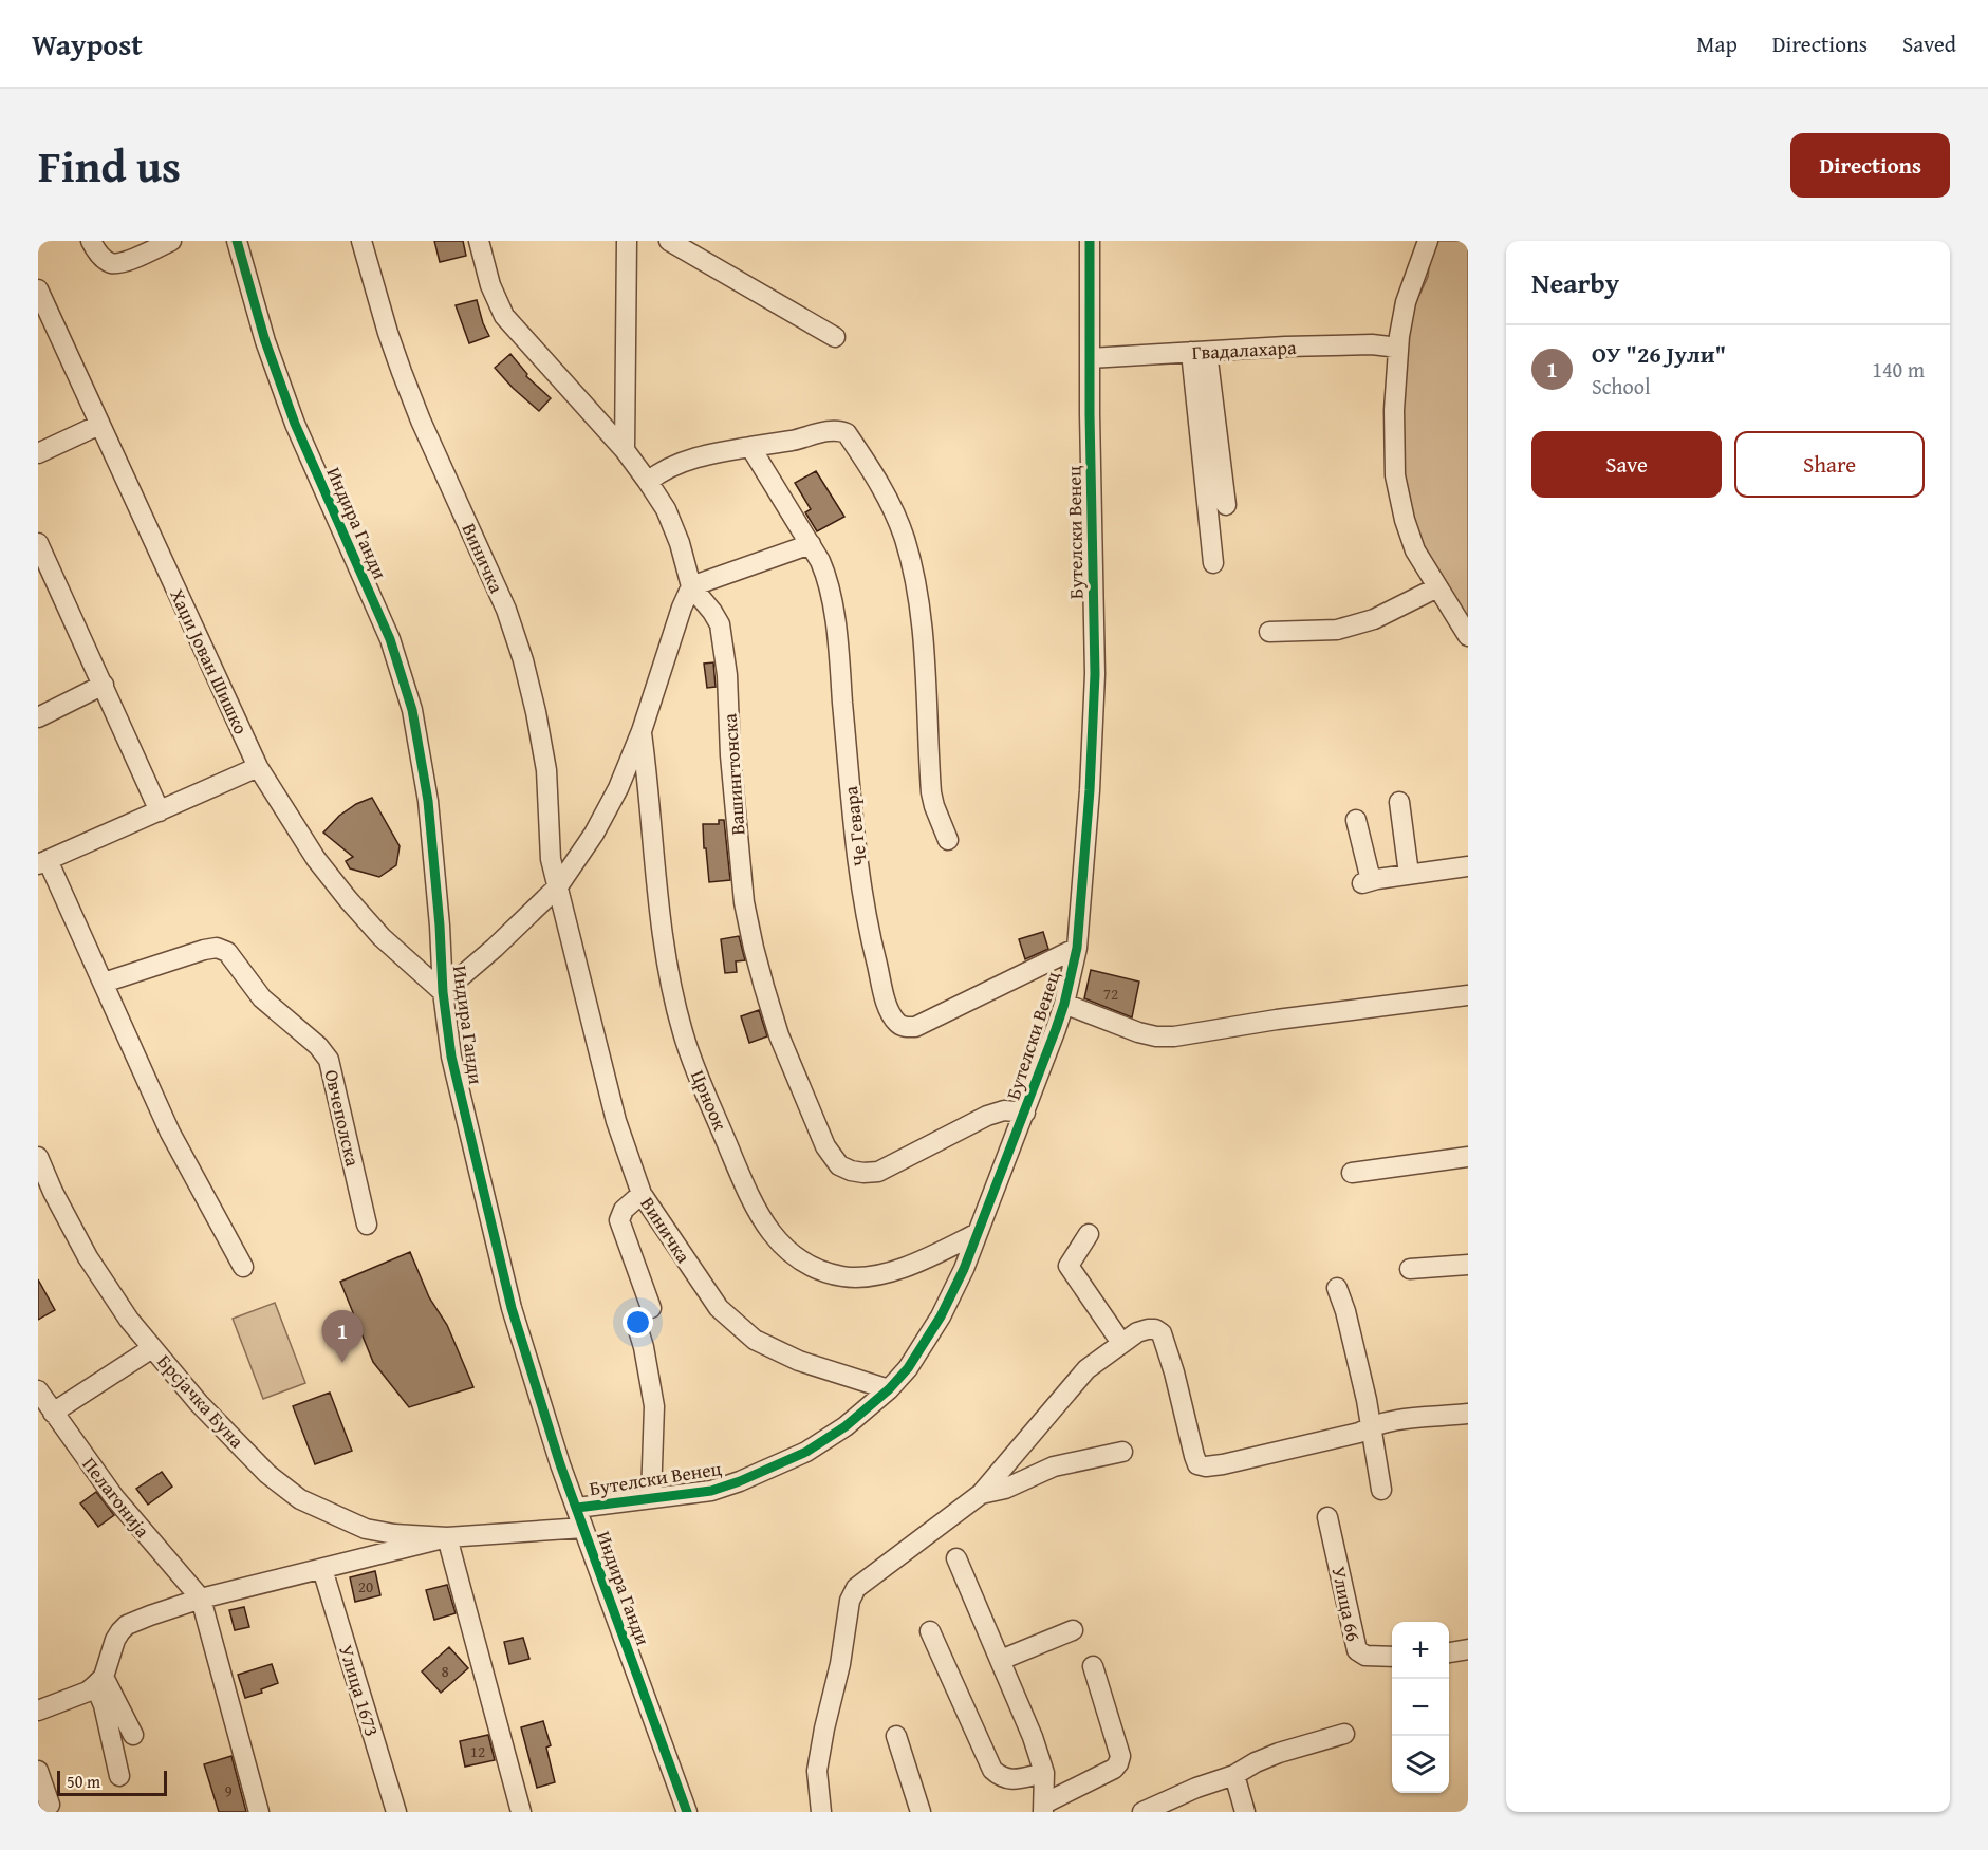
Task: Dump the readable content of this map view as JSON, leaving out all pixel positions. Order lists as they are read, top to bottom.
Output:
{
  "streets": {
    "street": [
      "Гвадалахара",
      "Индира Ганди",
      "Бутелски Венец",
      "Виничка",
      "Хаџи Јован Шишко",
      "Вашингтонска",
      "Че Гевара",
      "Црноок",
      "Овчеполска",
      "Брсјачка Буна",
      "Пелагонија",
      "Улица 66",
      "Улица 1673"
    ]
  },
  "crossings": [
    ["Гвадалахара", "Бутелски Венец"],
    ["Индира Ганди", "Бутелски Венец"],
    ["Индира Ганди", "Хаџи Јован Шишко"],
    ["Бутелски Венец", "Виничка"],
    ["Бутелски Венец", "Вашингтонска"],
    ["Бутелски Венец", "Че Гевара"],
    ["Бутелски Венец", "Црноок"]
  ],
  "house_numbers": [
    "72",
    "20",
    "8",
    "12",
    "9"
  ],
  "scale_bar": "50 m",
  "page": {
    "header": "Waypost",
    "nav": ["Map", "Directions", "Saved"],
    "title": "Find us",
    "buttons": [
      "Directions",
      ["Save", "Share"]
    ],
    "heading": "Nearby",
    "list": [
      {
        "mark": "1",
        "name": "ОУ \"26 Јули\"",
        "note": "School",
        "value": "140 m"
      }
    ],
    "pins": "1",
    "map_buttons": ["+", "−"],
    "scale": "50 m"
  }
}
